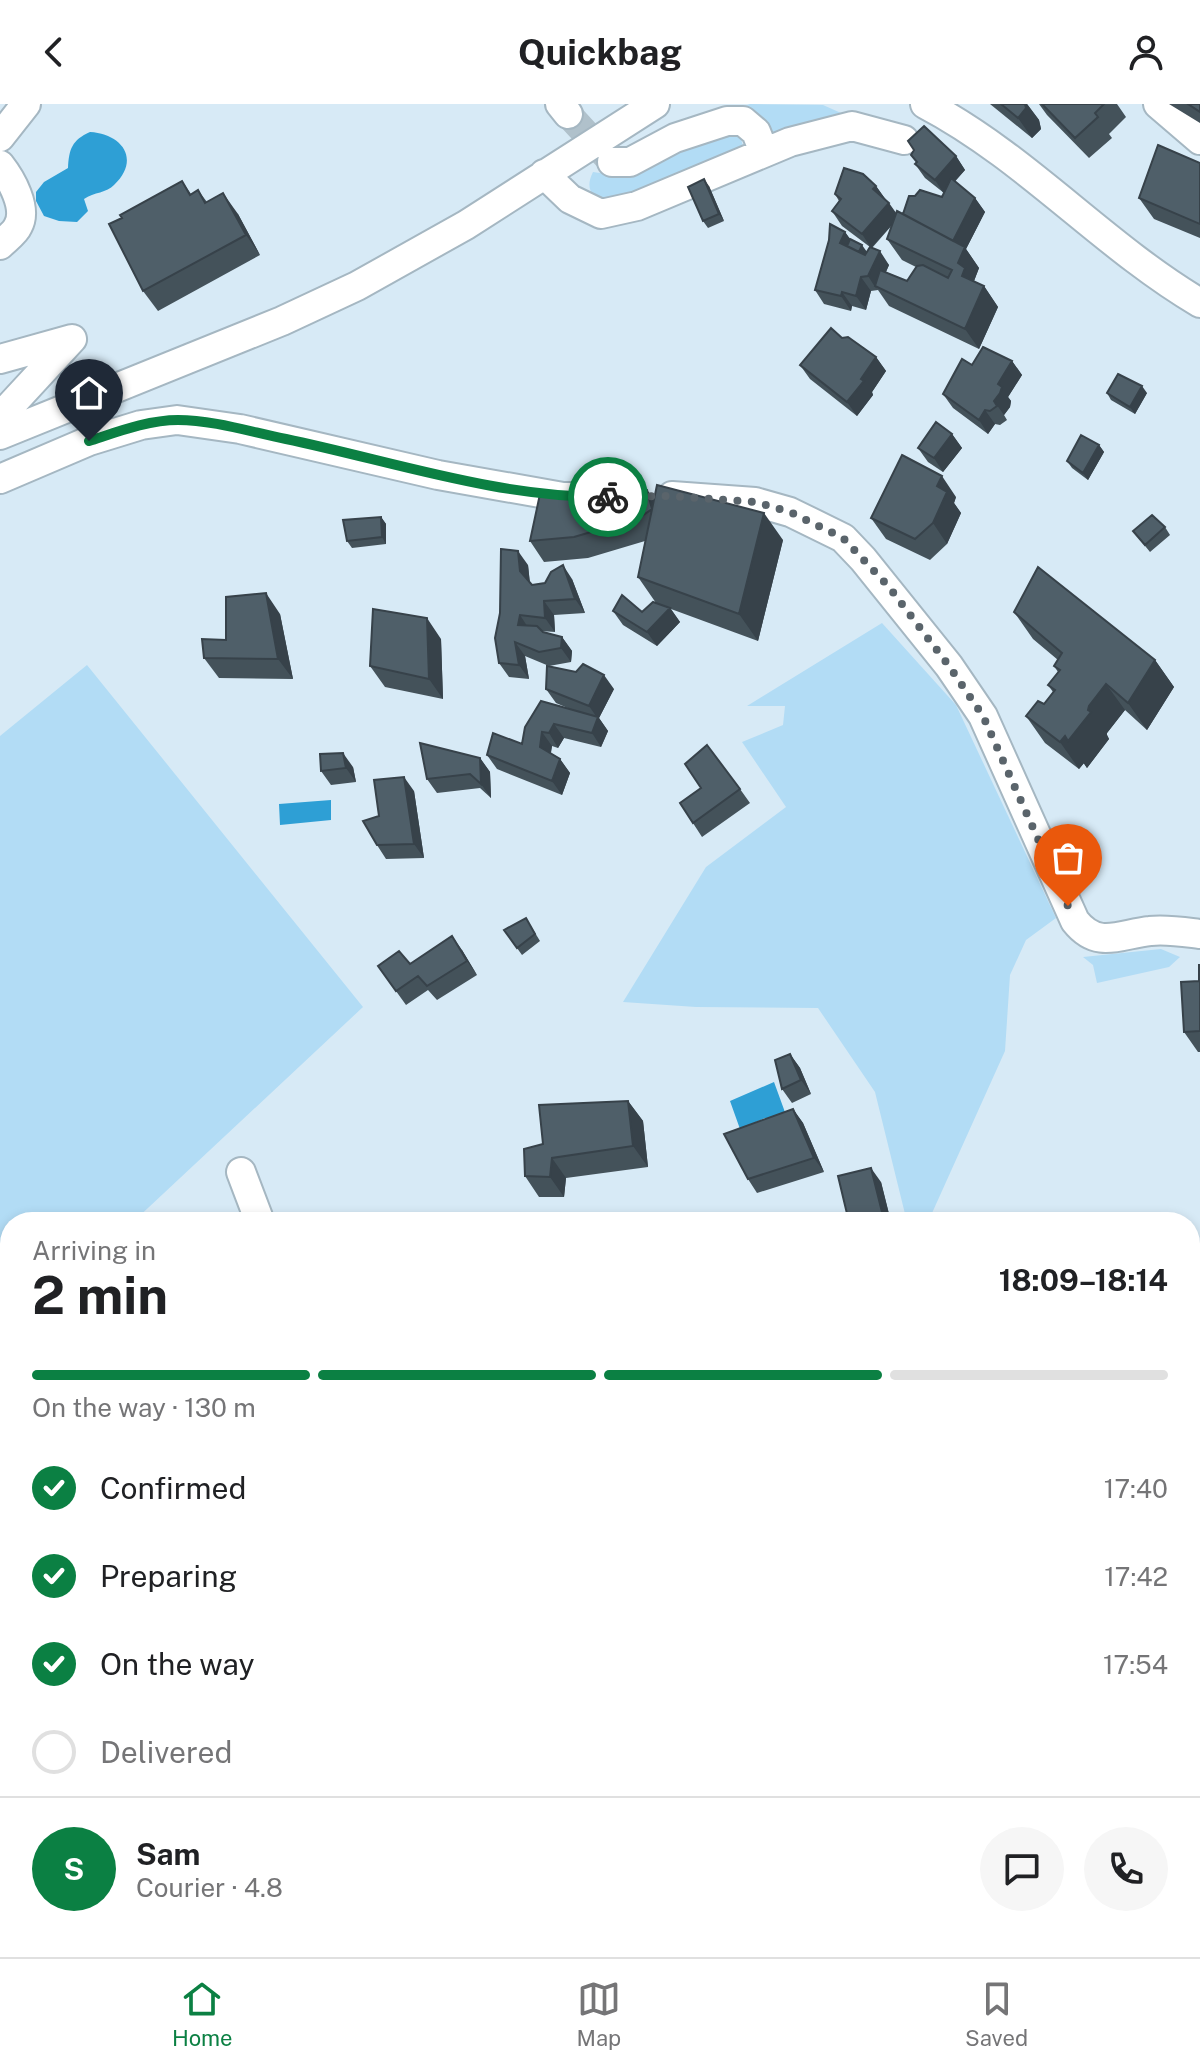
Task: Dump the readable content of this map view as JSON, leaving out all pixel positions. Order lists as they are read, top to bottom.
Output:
{
  "page": {
    "header": "Quickbag",
    "heading": ["2 min", "Arriving in", "18:09–18:14"],
    "panel": ["Sam", "Courier · 4.8"],
    "bar": "On the way · 130 m",
    "list": [
      ["Confirmed", "17:40"],
      ["Preparing", "17:42"],
      ["On the way", "17:54"],
      "Delivered"
    ],
    "round": "S",
    "tabs": ["Home", "Map", "Saved"]
  }
}
